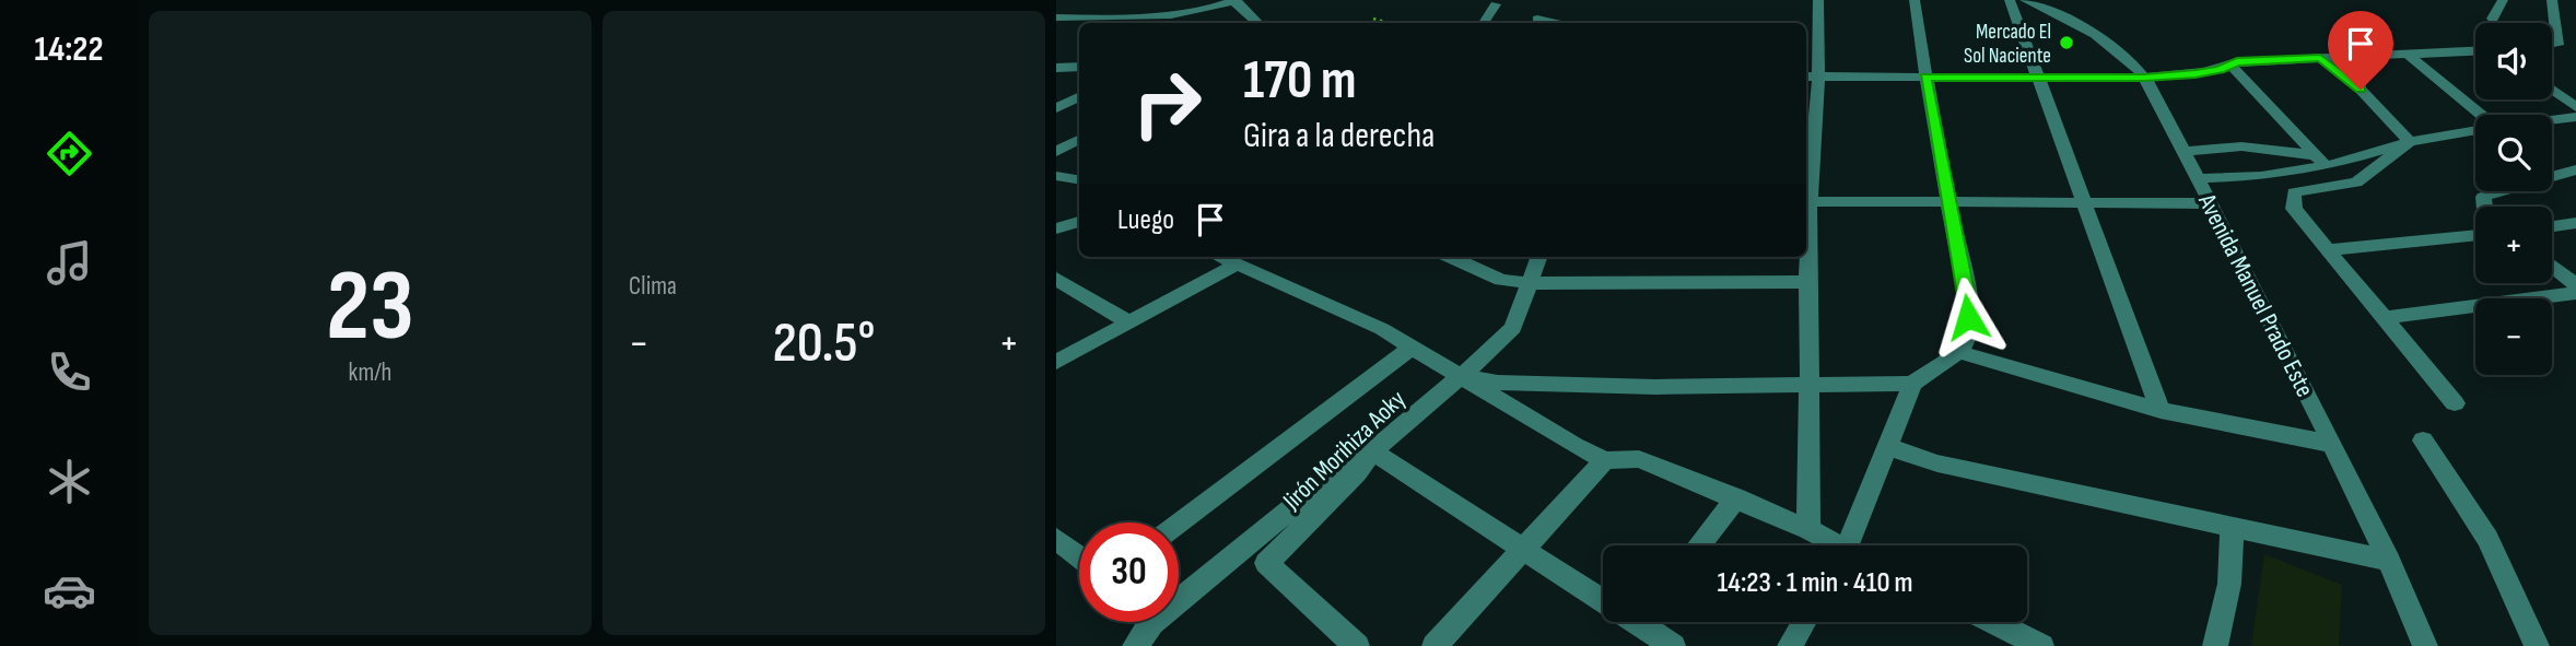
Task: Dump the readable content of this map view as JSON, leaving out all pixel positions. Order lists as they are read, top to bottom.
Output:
{
  "streets": {
    "street": ["Avenida Manuel Prado Este", "Jirón Morihiza Aoky"]
  },
  "places": ["Mercado El Sol Naciente"],
  "page": {
    "tabs": "14:22",
    "tile": [
      ["23", "km/h"],
      "Clima"
    ],
    "map_buttons": ["+", "−"],
    "turn": ["170 m", "Gira a la derecha"],
    "then": "Luego",
    "heat": ["−", "20.5°", "+"],
    "limit": "30",
    "trip": "14:23 · 1 min · 410 m"
  }
}
